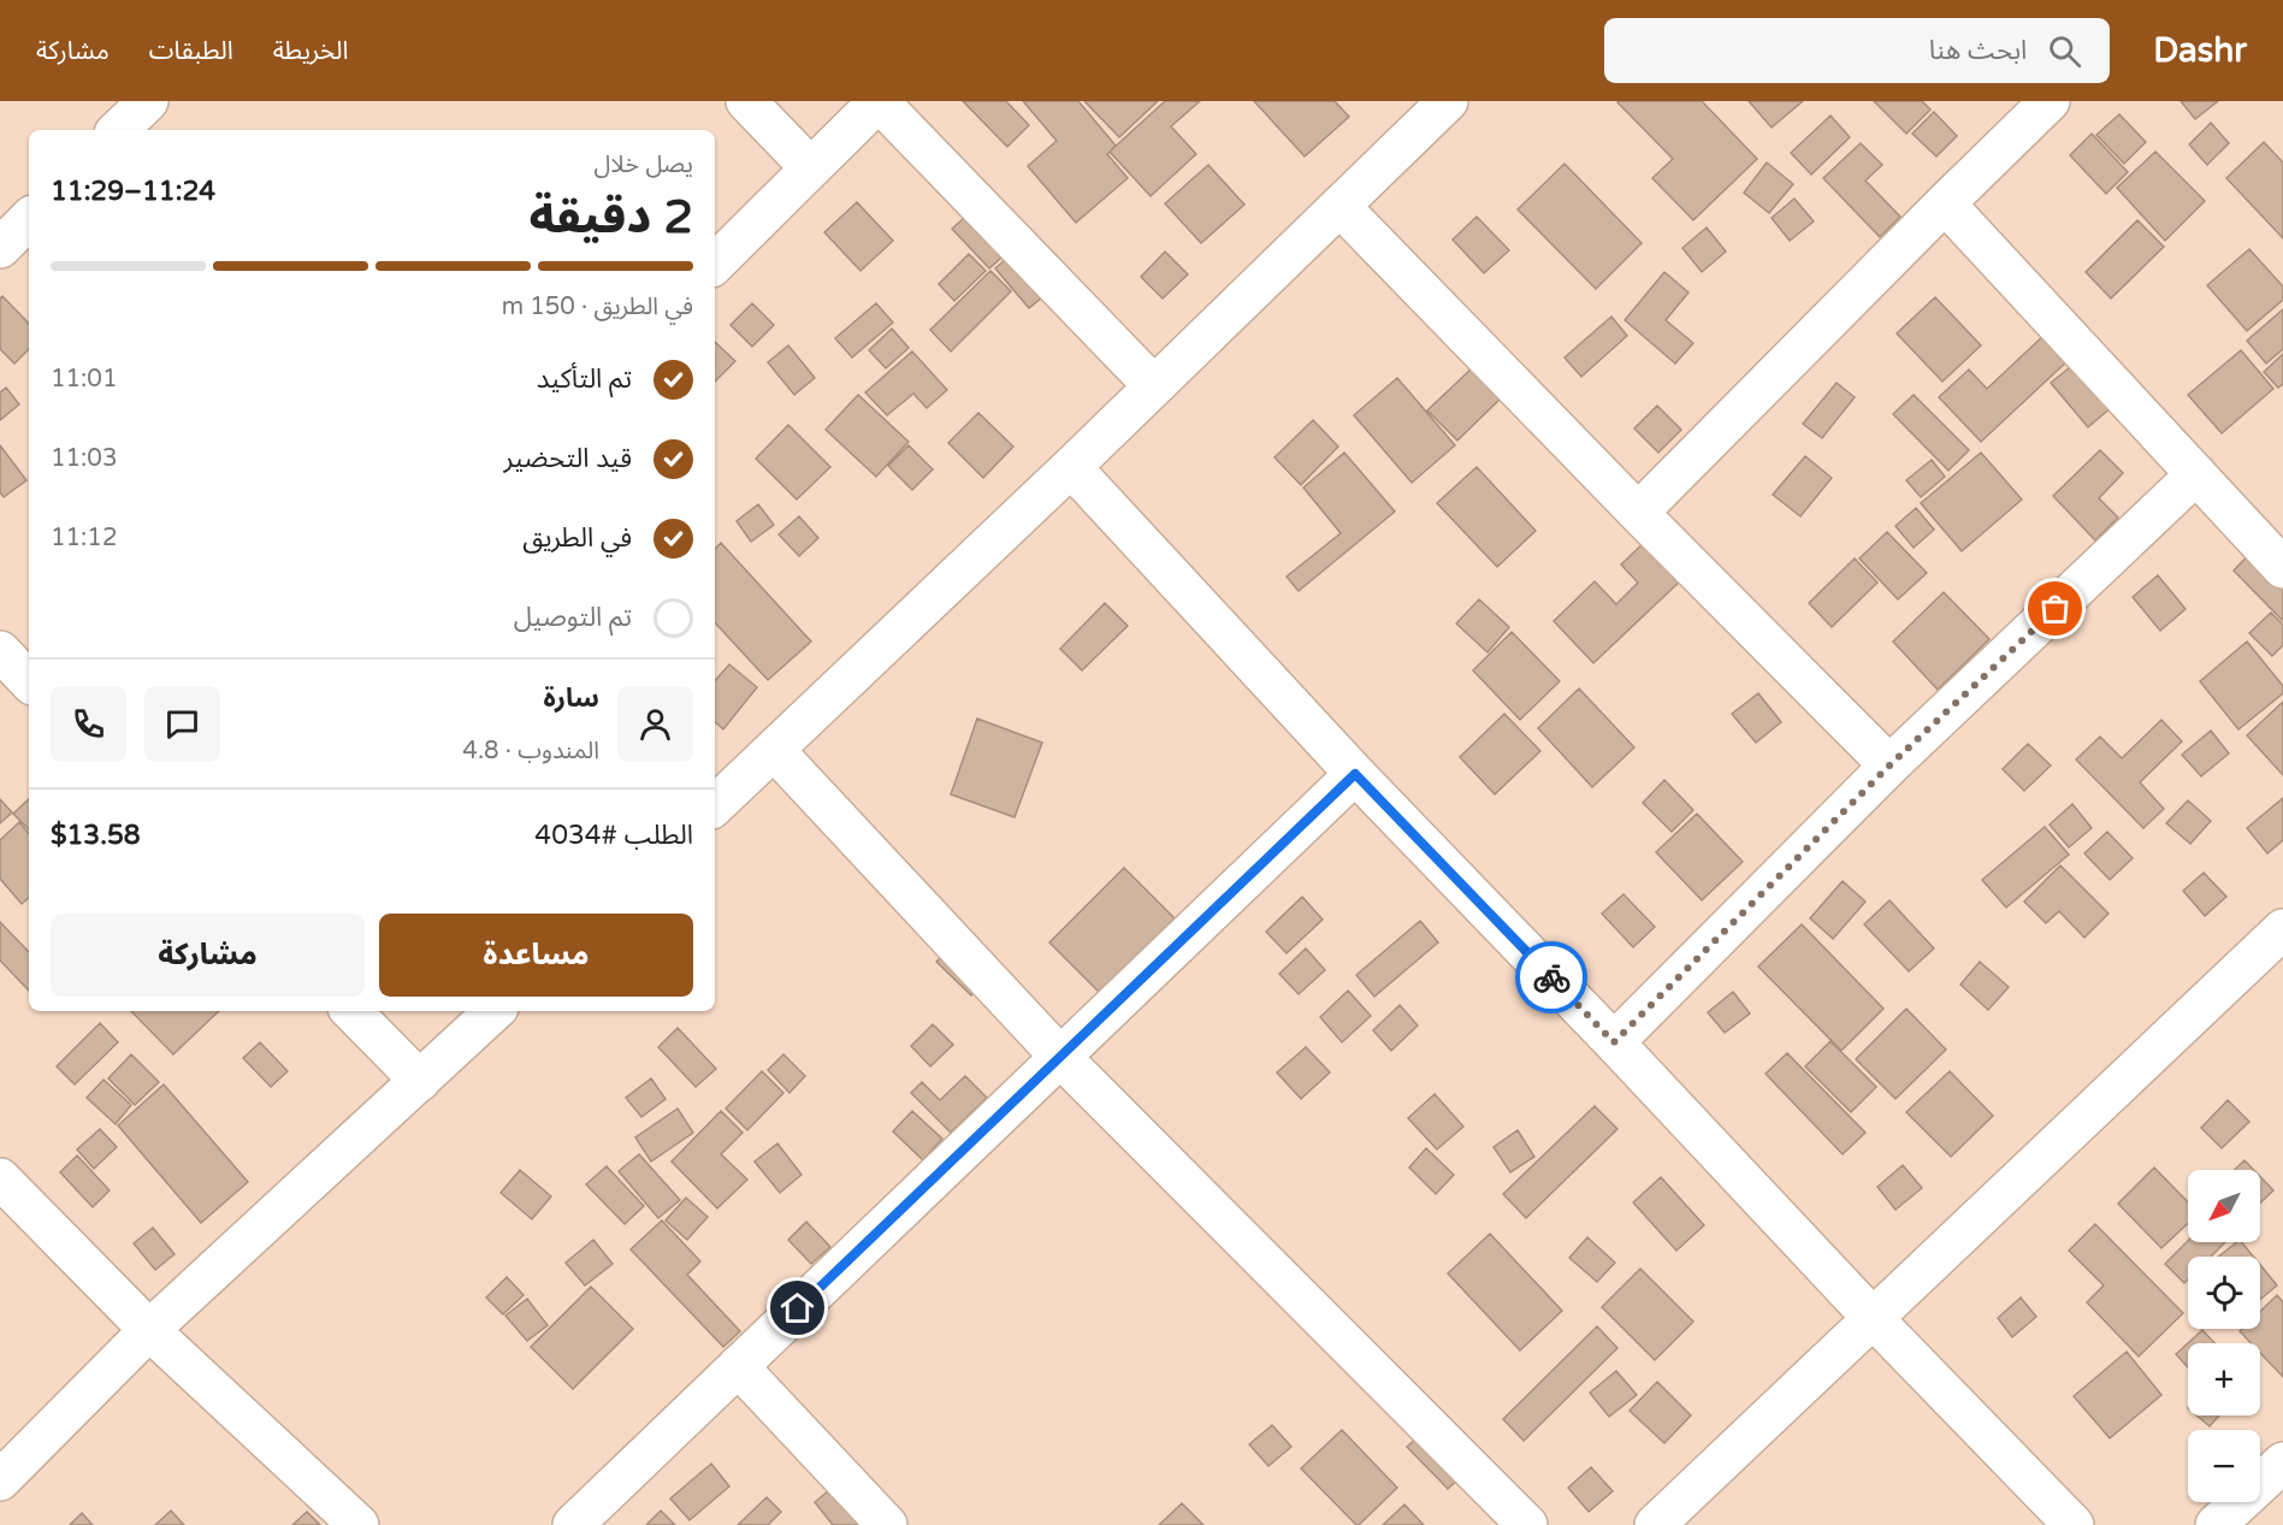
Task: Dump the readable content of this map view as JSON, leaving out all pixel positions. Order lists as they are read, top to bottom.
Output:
{
  "north": "bottom left",
  "page": {
    "header": "Dashr",
    "search": "ابحث هنا",
    "nav": ["الخريطة", "الطبقات", "مشاركة"],
    "heading": ["2 دقيقة", "يصل خلال", "11:24–11:29"],
    "panel": [
      "سارة",
      "المندوب · 4.8",
      "الطلب #4034",
      "$13.58"
    ],
    "bar": "في الطريق · 150 m",
    "list": [
      ["تم التأكيد", "11:01"],
      ["قيد التحضير", "11:03"],
      ["في الطريق", "11:12"],
      "تم التوصيل"
    ],
    "buttons": ["مساعدة", "مشاركة"],
    "map_buttons": ["+", "−"]
  }
}
